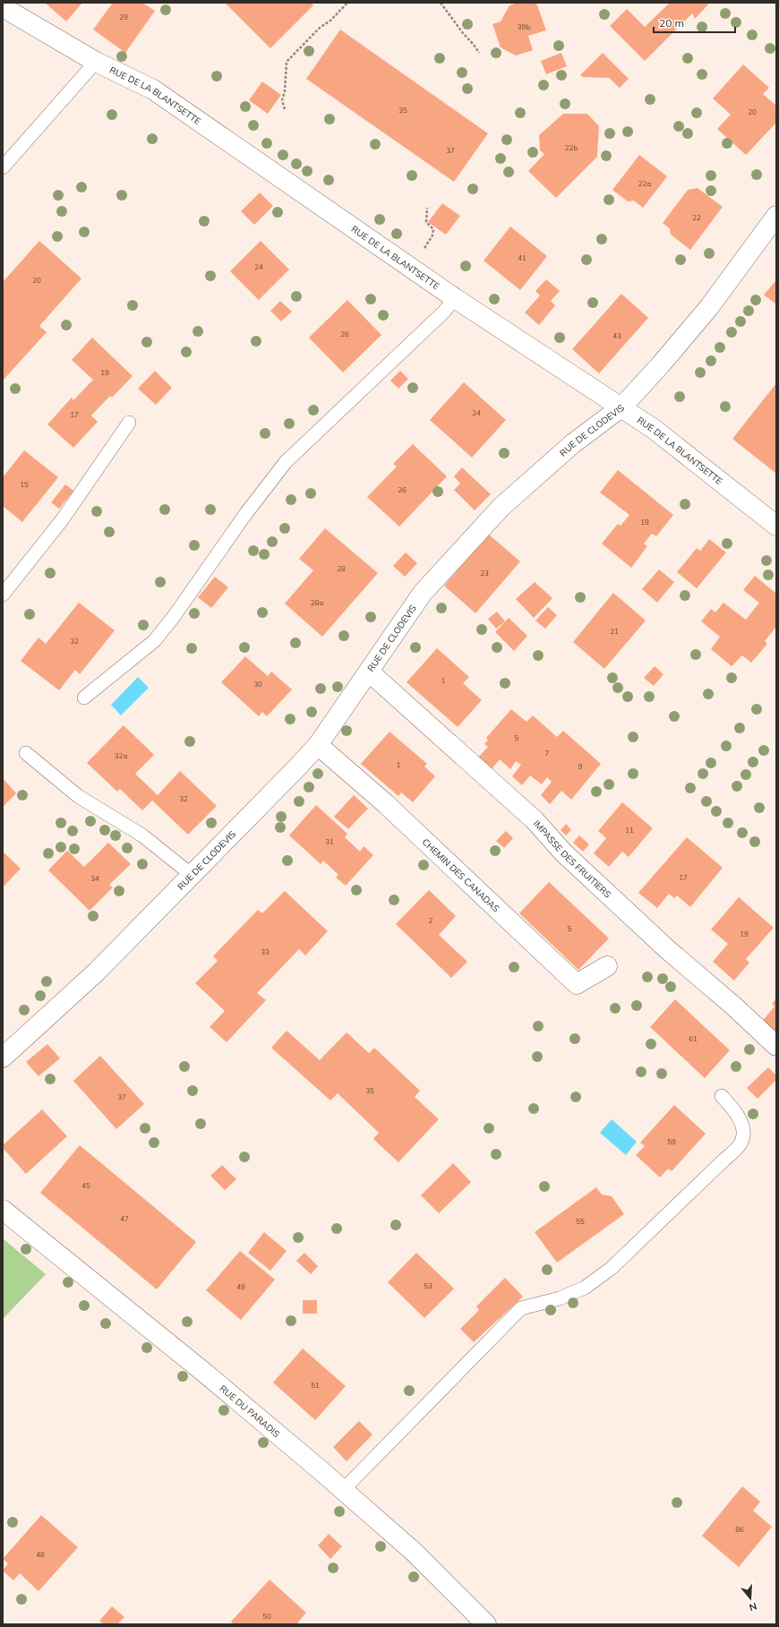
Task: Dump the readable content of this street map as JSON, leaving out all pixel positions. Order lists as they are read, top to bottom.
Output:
{
  "streets": {
    "street": [
      "RUE DE LA BLANTSETTE",
      "RUE DE CLODEVIS",
      "IMPASSE DES FRUITIERS",
      "CHEMIN DES CANADAS",
      "RUE DU PARADIS"
    ]
  },
  "crossings": [
    ["RUE DE LA BLANTSETTE", "RUE DE CLODEVIS"],
    ["RUE DE CLODEVIS", "IMPASSE DES FRUITIERS"],
    ["RUE DE CLODEVIS", "CHEMIN DES CANADAS"]
  ],
  "house_numbers": [
    "29",
    "39b",
    "35",
    "20",
    "22b",
    "37",
    "22a",
    "22",
    "41",
    "24",
    "20",
    "26",
    "43",
    "19",
    "24",
    "17",
    "15",
    "26",
    "19",
    "28",
    "23",
    "28a",
    "21",
    "32",
    "1",
    "30",
    "5",
    "7",
    "32a",
    "1",
    "9",
    "32",
    "11",
    "31",
    "17",
    "34",
    "2",
    "5",
    "19",
    "33",
    "61",
    "35",
    "37",
    "59",
    "45",
    "47",
    "55",
    "53",
    "49",
    "51",
    "86",
    "48",
    "50"
  ],
  "scale_bar": "20 m",
  "north": "bottom"
}
